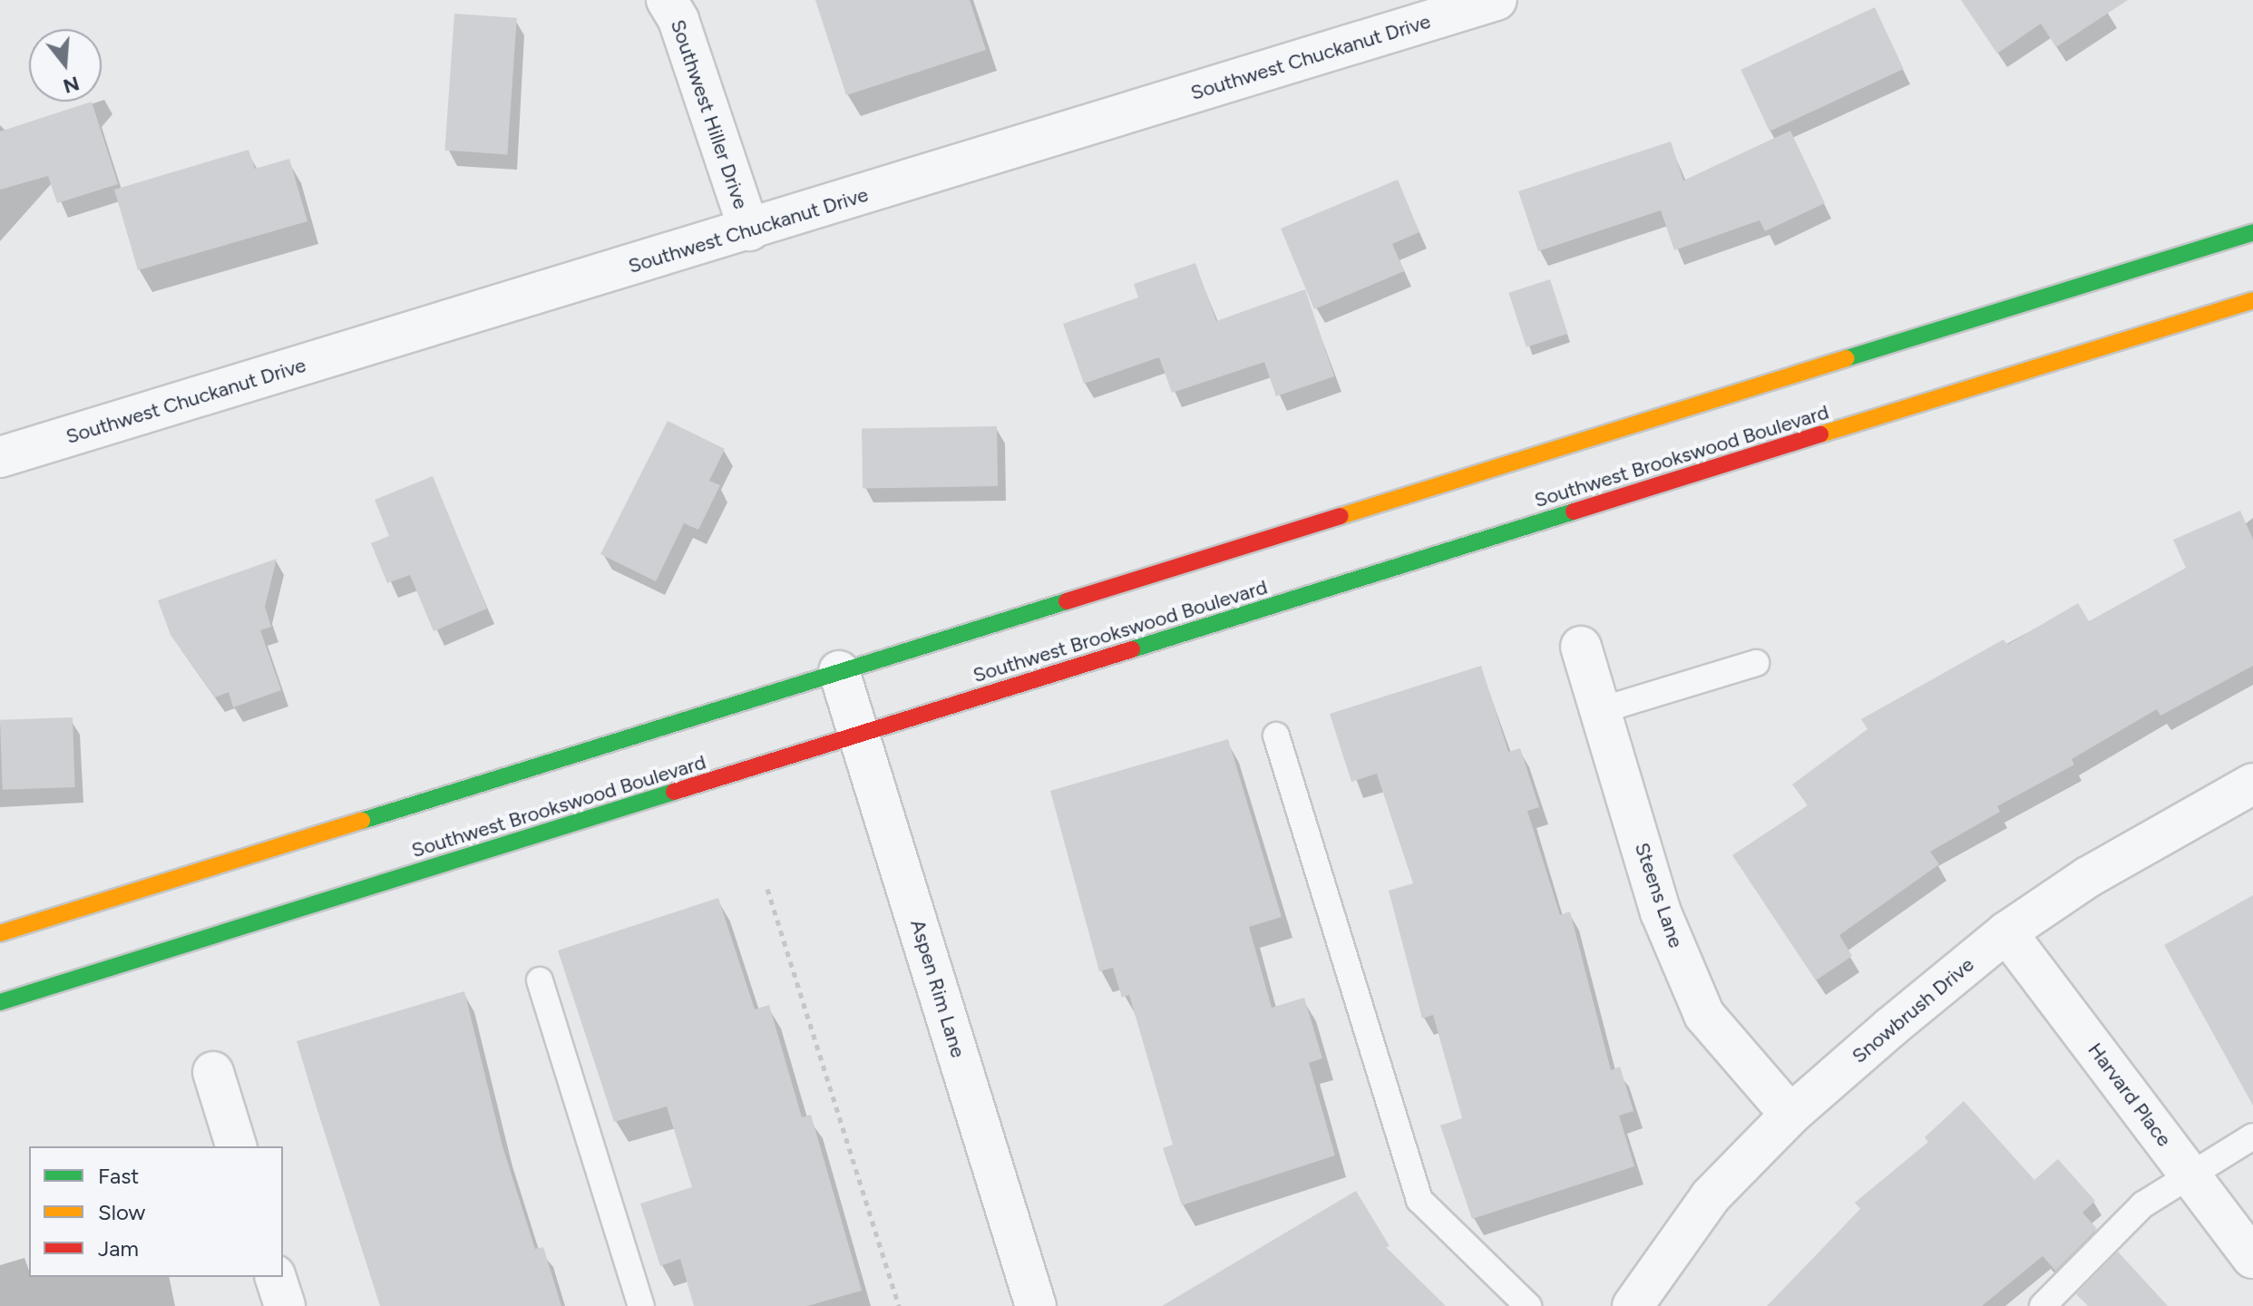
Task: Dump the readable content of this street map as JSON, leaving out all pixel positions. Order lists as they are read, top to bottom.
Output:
{
  "streets": {
    "main road": ["Southwest Brookswood Boulevard"],
    "street": [
      "Southwest Chuckanut Drive",
      "Southwest Hiller Drive",
      "Steens Lane",
      "Aspen Rim Lane",
      "Snowbrush Drive",
      "Harvard Place"
    ]
  },
  "crossings": [
    ["Southwest Chuckanut Drive", "Southwest Hiller Drive"],
    ["Southwest Brookswood Boulevard", "Aspen Rim Lane"],
    ["Steens Lane", "Snowbrush Drive"],
    ["Snowbrush Drive", "Harvard Place"]
  ],
  "legend": ["Fast", "Slow", "Jam"],
  "north": "bottom"
}
